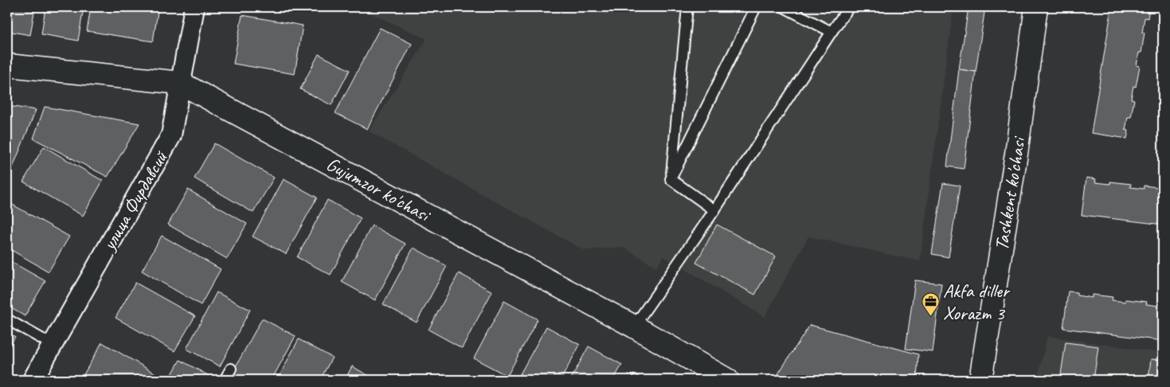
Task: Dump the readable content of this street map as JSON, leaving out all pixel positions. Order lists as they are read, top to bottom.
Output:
{
  "streets": {
    "street": ["Gujumzor ko'chasi", "Tashkent ko'chasi", "улица Фирдавсий"]
  },
  "crossings": [
    ["Gujumzor ko'chasi", "улица Фирдавсий"]
  ],
  "places": {
    "office": ["Akfa diller Xorazm 3"]
  }
}
